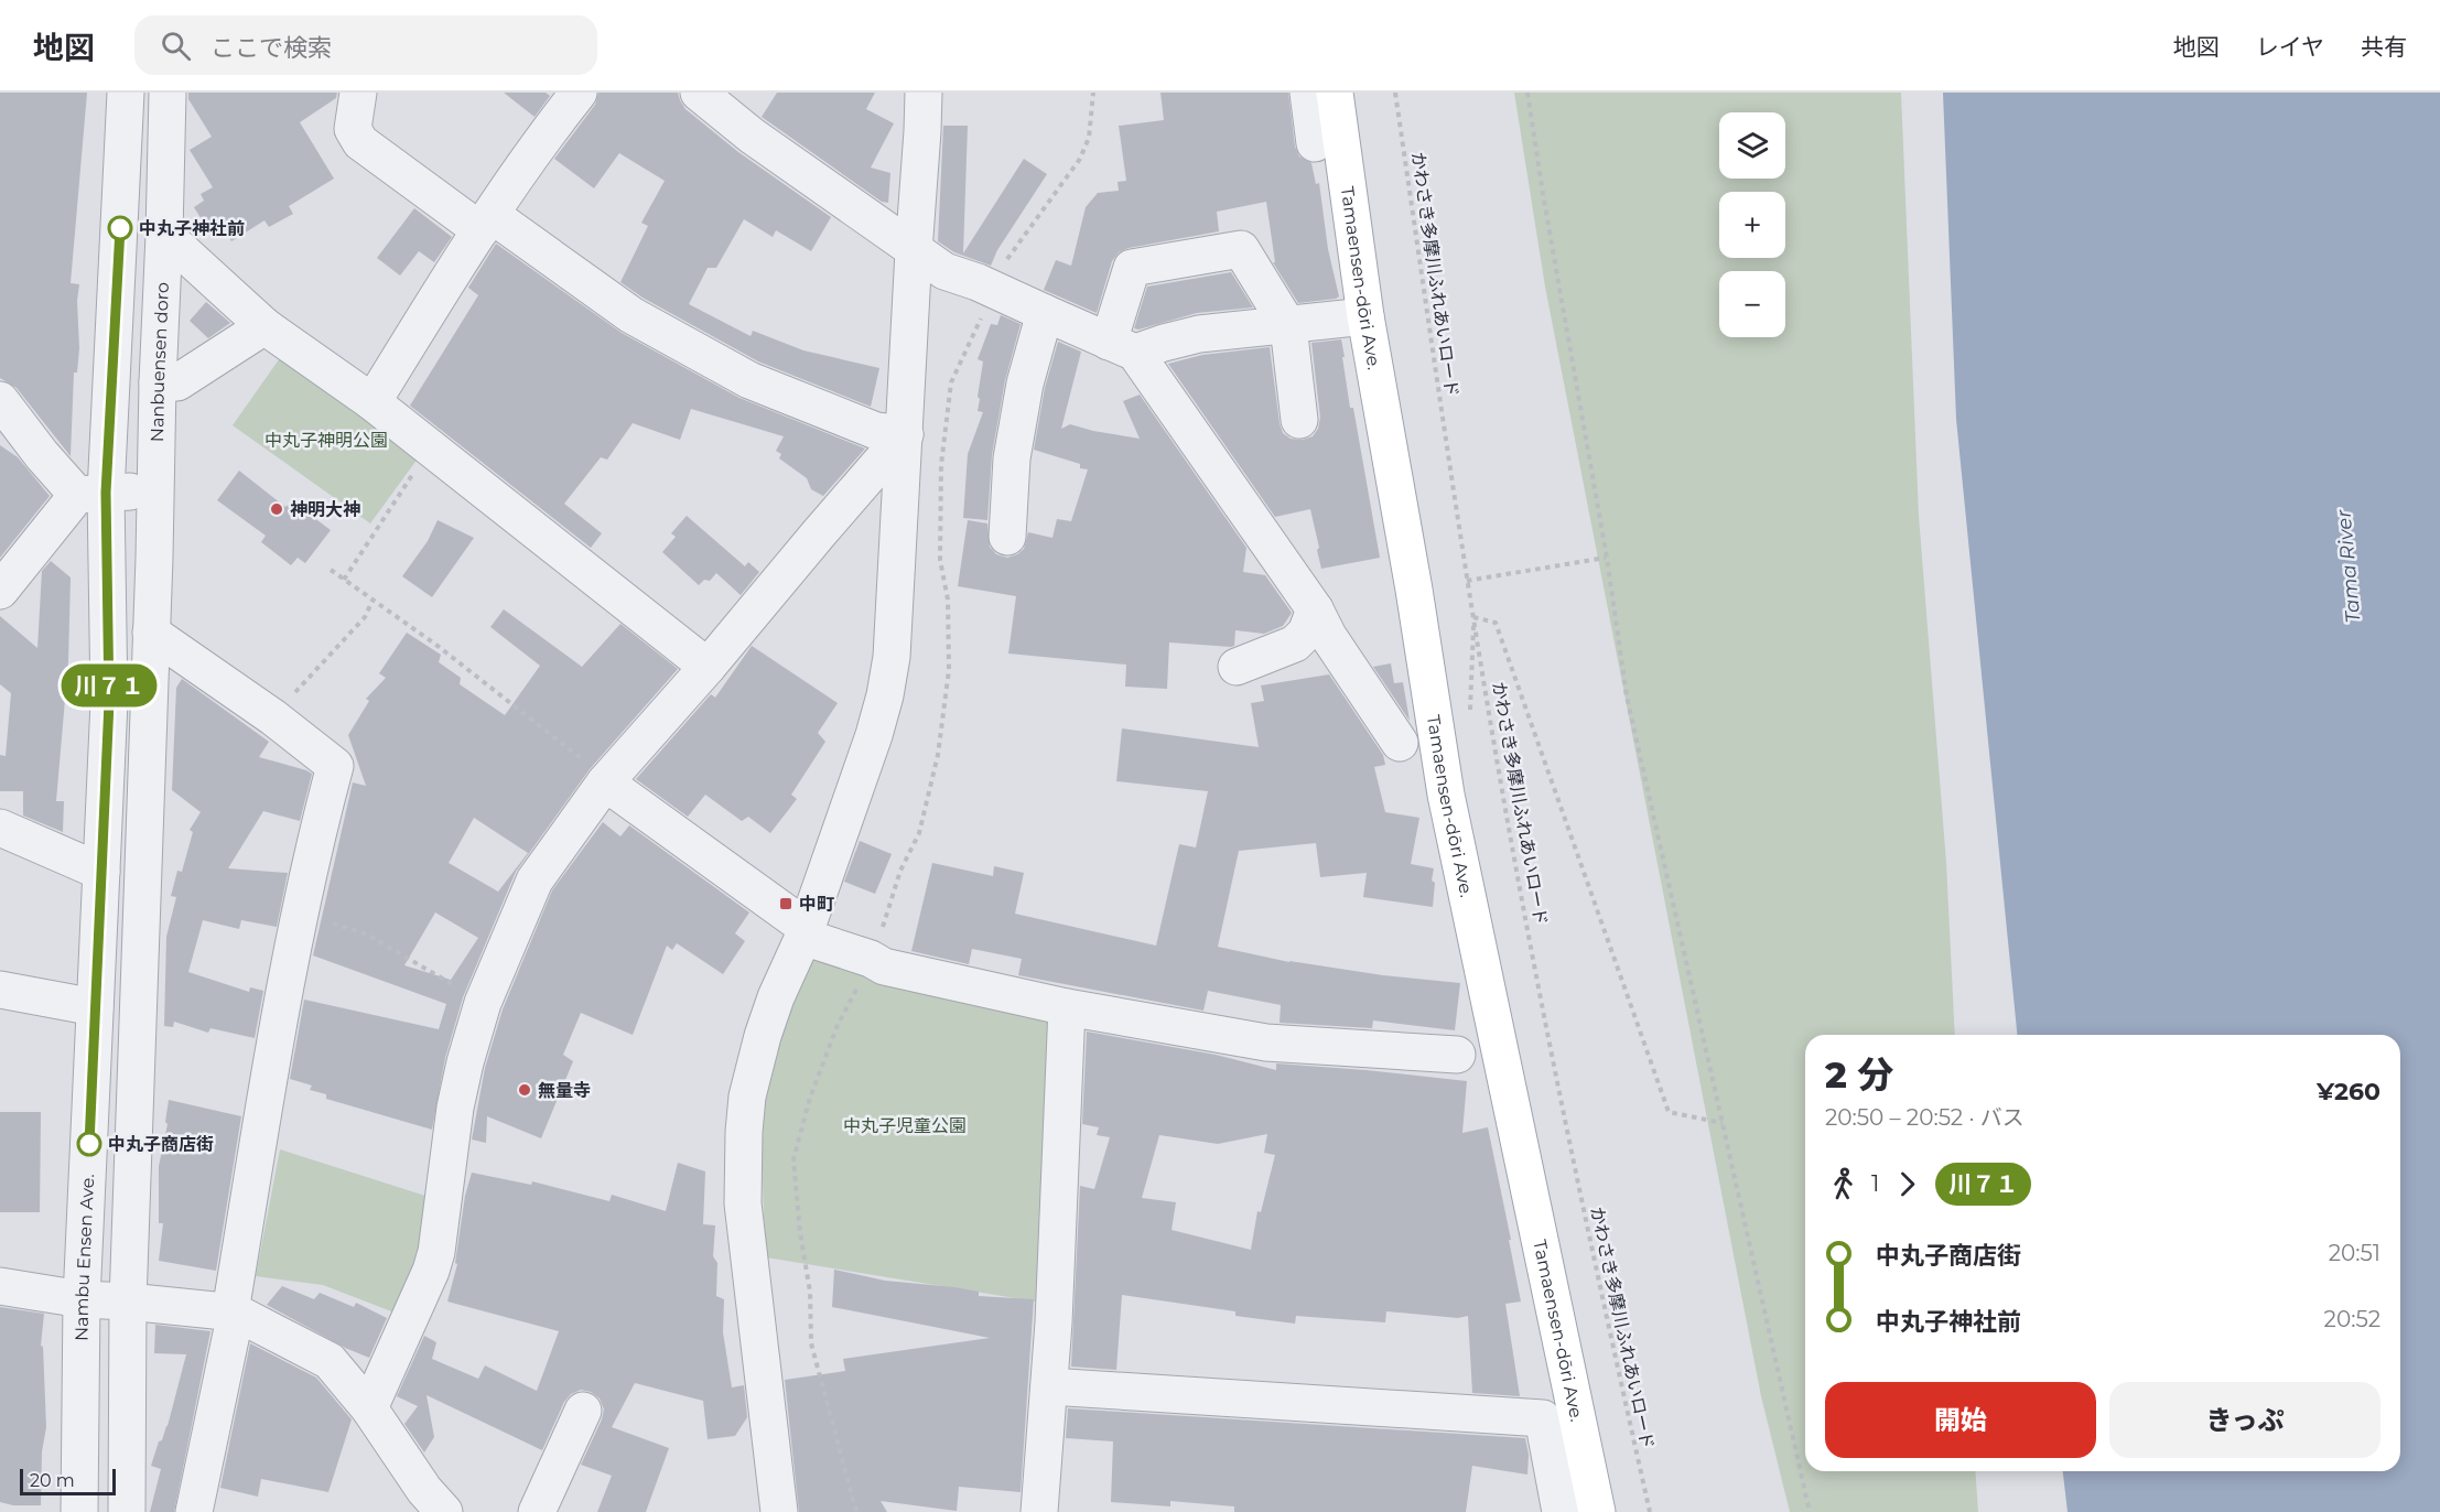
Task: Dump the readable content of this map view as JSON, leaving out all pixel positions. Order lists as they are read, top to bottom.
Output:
{
  "streets": {
    "main road": ["Tamaensen-dōri Ave."],
    "street": ["Nanbuensen doro", "Nambu Ensen Ave."],
    "path": ["かわさき多摩川ふれあいロード"]
  },
  "water": ["Tama River"],
  "parks": ["中丸子神明公園", "中丸子児童公園"],
  "places": {
    "other": [
      "中丸子神社前",
      "神明大神",
      "無量寺",
      "中丸子商店街"
    ],
    "transit": ["中町"]
  },
  "lines": ["bus line 川７１"],
  "scale_bar": "20 m",
  "page": {
    "header": "地図",
    "search": "ここで検索",
    "nav": ["地図", "レイヤ", "共有"],
    "on_map": "川７１",
    "map_buttons": ["+", "−"],
    "heading": ["2 分", "20:50 – 20:52 · バス", "¥260"],
    "legs": ["1", "川７１"],
    "list": [
      {
        "name": "中丸子商店街",
        "value": "20:51"
      },
      {
        "name": "中丸子神社前",
        "value": "20:52"
      }
    ],
    "buttons": ["開始", "きっぷ"],
    "scale": "20 m"
  }
}
